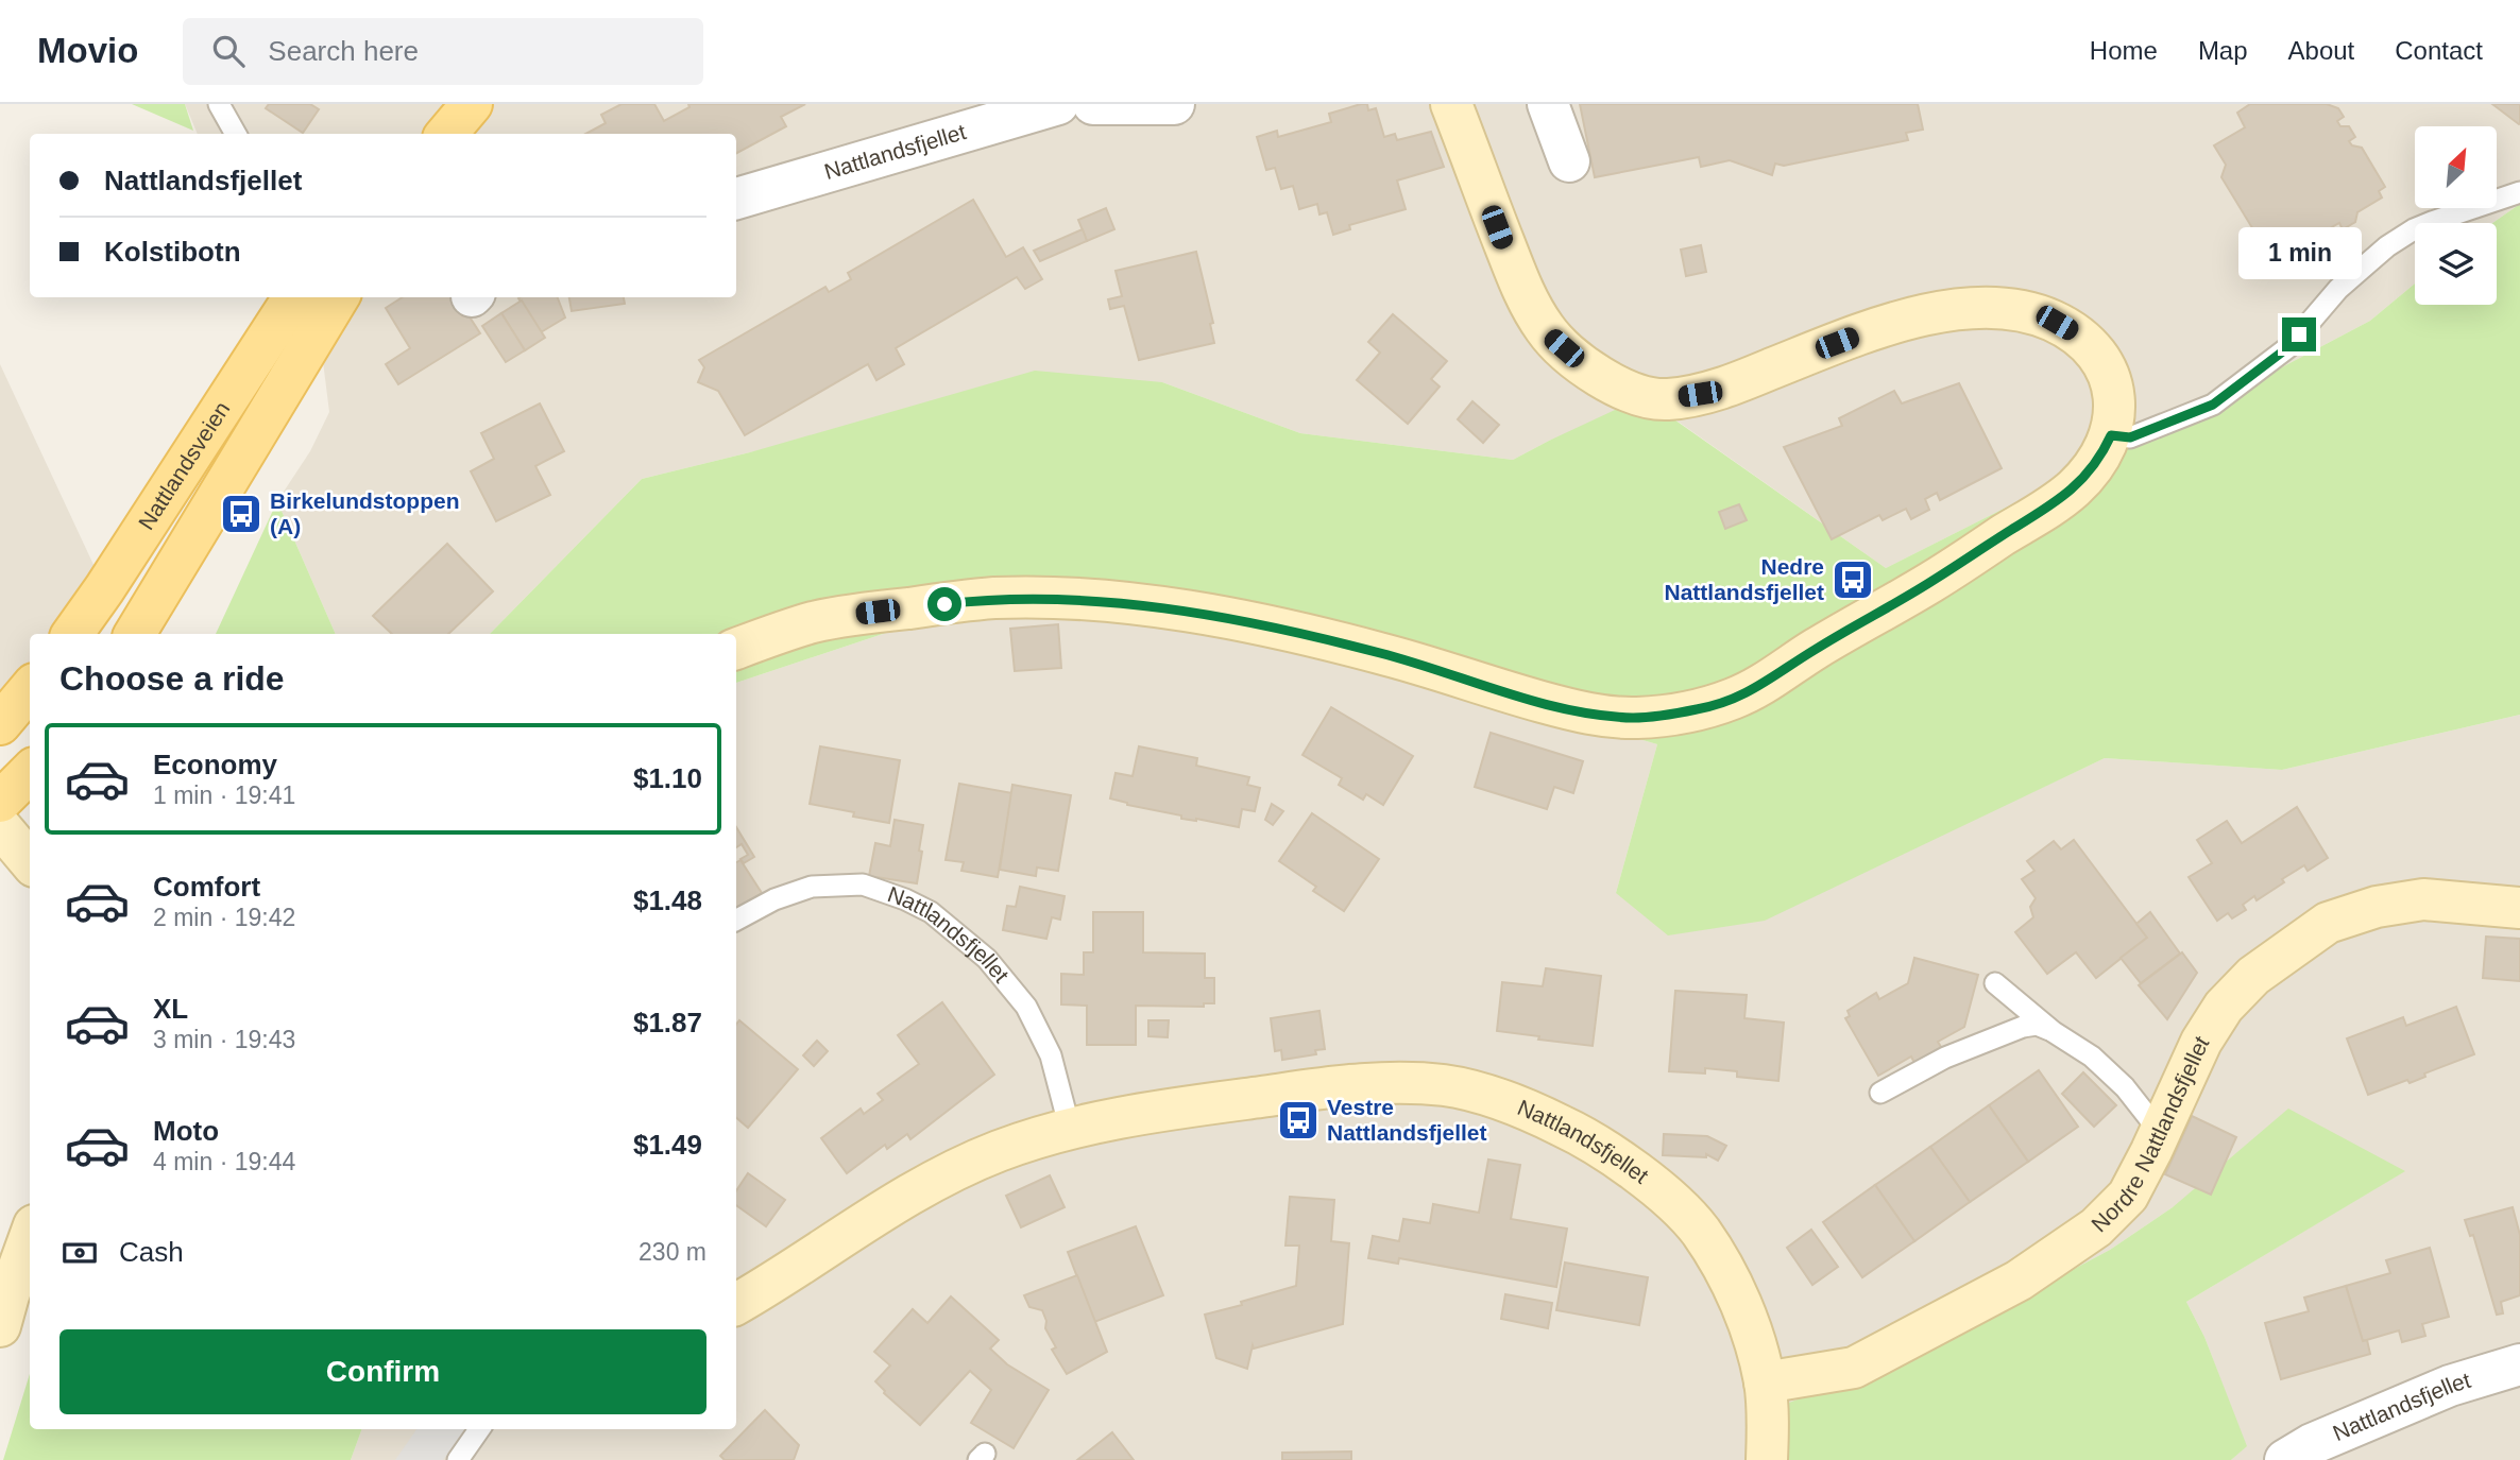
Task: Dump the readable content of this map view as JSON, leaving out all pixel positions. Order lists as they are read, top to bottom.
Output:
{
  "streets": {
    "main road": ["Nattlandsveien"],
    "street": ["Nattlandsfjellet", "Nordre Nattlandsfjellet"]
  },
  "crossings": [
    ["Nattlandsfjellet", "Nordre Nattlandsfjellet"]
  ],
  "places": {
    "bus stop": ["Birkelundstoppen (A)", "Nedre Nattlandsfjellet", "Vestre Nattlandsfjellet"]
  },
  "north": "top right",
  "page": {
    "header": "Movio",
    "search": "Search here",
    "nav": [
      "Home",
      "Map",
      "About",
      "Contact"
    ],
    "banner": ["Nattlandsfjellet", "Kolstibotn"],
    "bubble": "1 min",
    "heading": "Choose a ride",
    "list": [
      {
        "name": "Economy",
        "note": "1 min · 19:41",
        "value": "$1.10"
      },
      {
        "name": "Comfort",
        "note": "2 min · 19:42",
        "value": "$1.48"
      },
      {
        "name": "XL",
        "note": "3 min · 19:43",
        "value": "$1.87"
      },
      {
        "name": "Moto",
        "note": "4 min · 19:44",
        "value": "$1.49"
      }
    ],
    "pay": ["Cash", "230 m"],
    "buttons": "Confirm"
  }
}
